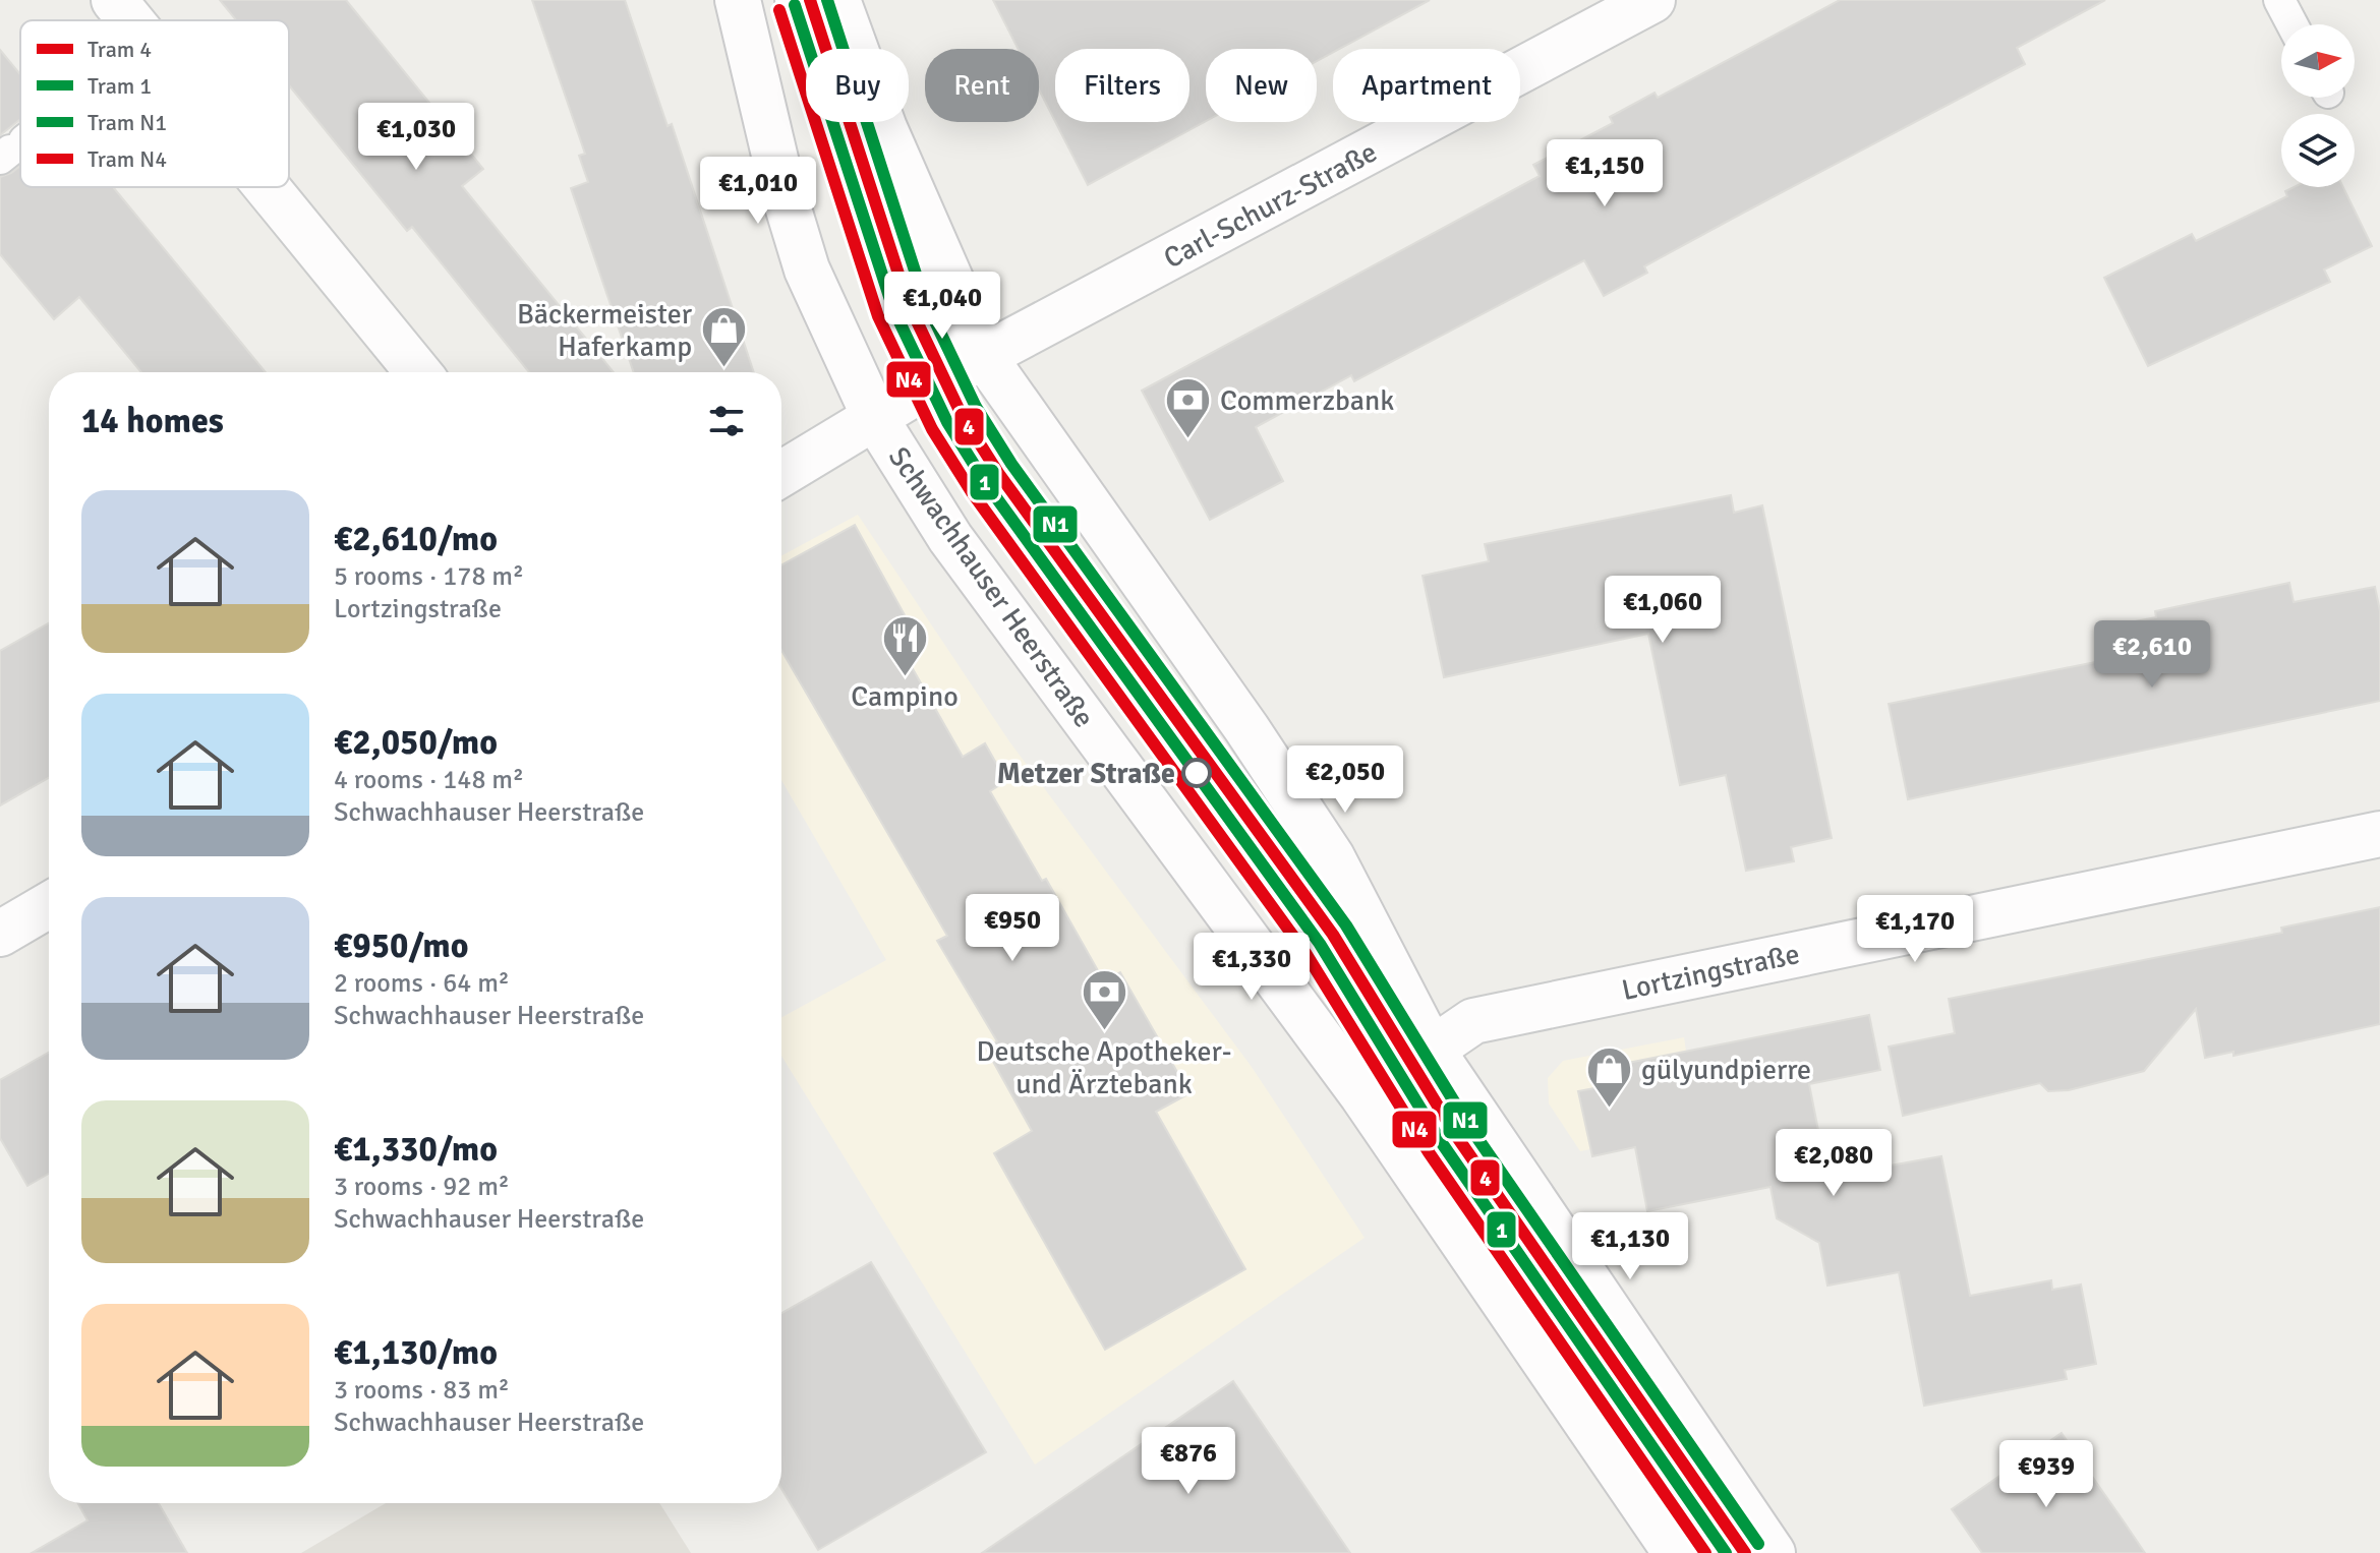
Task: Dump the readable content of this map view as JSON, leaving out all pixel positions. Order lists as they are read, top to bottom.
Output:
{
  "streets": {
    "main road": ["Carl-Schurz-Straße", "Schwachhauser Heerstraße", "Lortzingstraße"]
  },
  "places": {
    "shop": ["Bäckermeister Haferkamp", "gülyundpierre"],
    "bank": ["Commerzbank", "Deutsche Apotheker- und Ärztebank"],
    "restaurant": ["Campino"],
    "other": ["Metzer Straße"]
  },
  "lines": [
    "tram line 4",
    "tram line N1",
    "tram line 1",
    "tram line N4"
  ],
  "legend": [
    "Tram 4",
    "Tram 1",
    "Tram N1",
    "Tram N4"
  ],
  "north": "right",
  "page": {
    "chip": [
      "Buy",
      "Rent",
      "Filters",
      "New",
      "Apartment"
    ],
    "price": [
      "€1,030",
      "€1,150",
      "€1,010",
      "€1,040",
      "€1,060",
      "€2,610",
      "€2,050",
      "€950",
      "€1,170",
      "€1,330",
      "€2,080",
      "€1,130",
      "€876",
      "€939"
    ],
    "heading": "14 homes",
    "list": [
      {
        "name": "€2,610/mo",
        "note": "5 rooms · 178 m² · Lortzingstraße"
      },
      {
        "name": "€2,050/mo",
        "note": "4 rooms · 148 m² · Schwachhauser Heerstraße"
      },
      {
        "name": "€950/mo",
        "note": "2 rooms · 64 m² · Schwachhauser Heerstraße"
      },
      {
        "name": "€1,330/mo",
        "note": "3 rooms · 92 m² · Schwachhauser Heerstraße"
      },
      {
        "name": "€1,130/mo",
        "note": "3 rooms · 83 m² · Schwachhauser Heerstraße"
      }
    ]
  }
}
